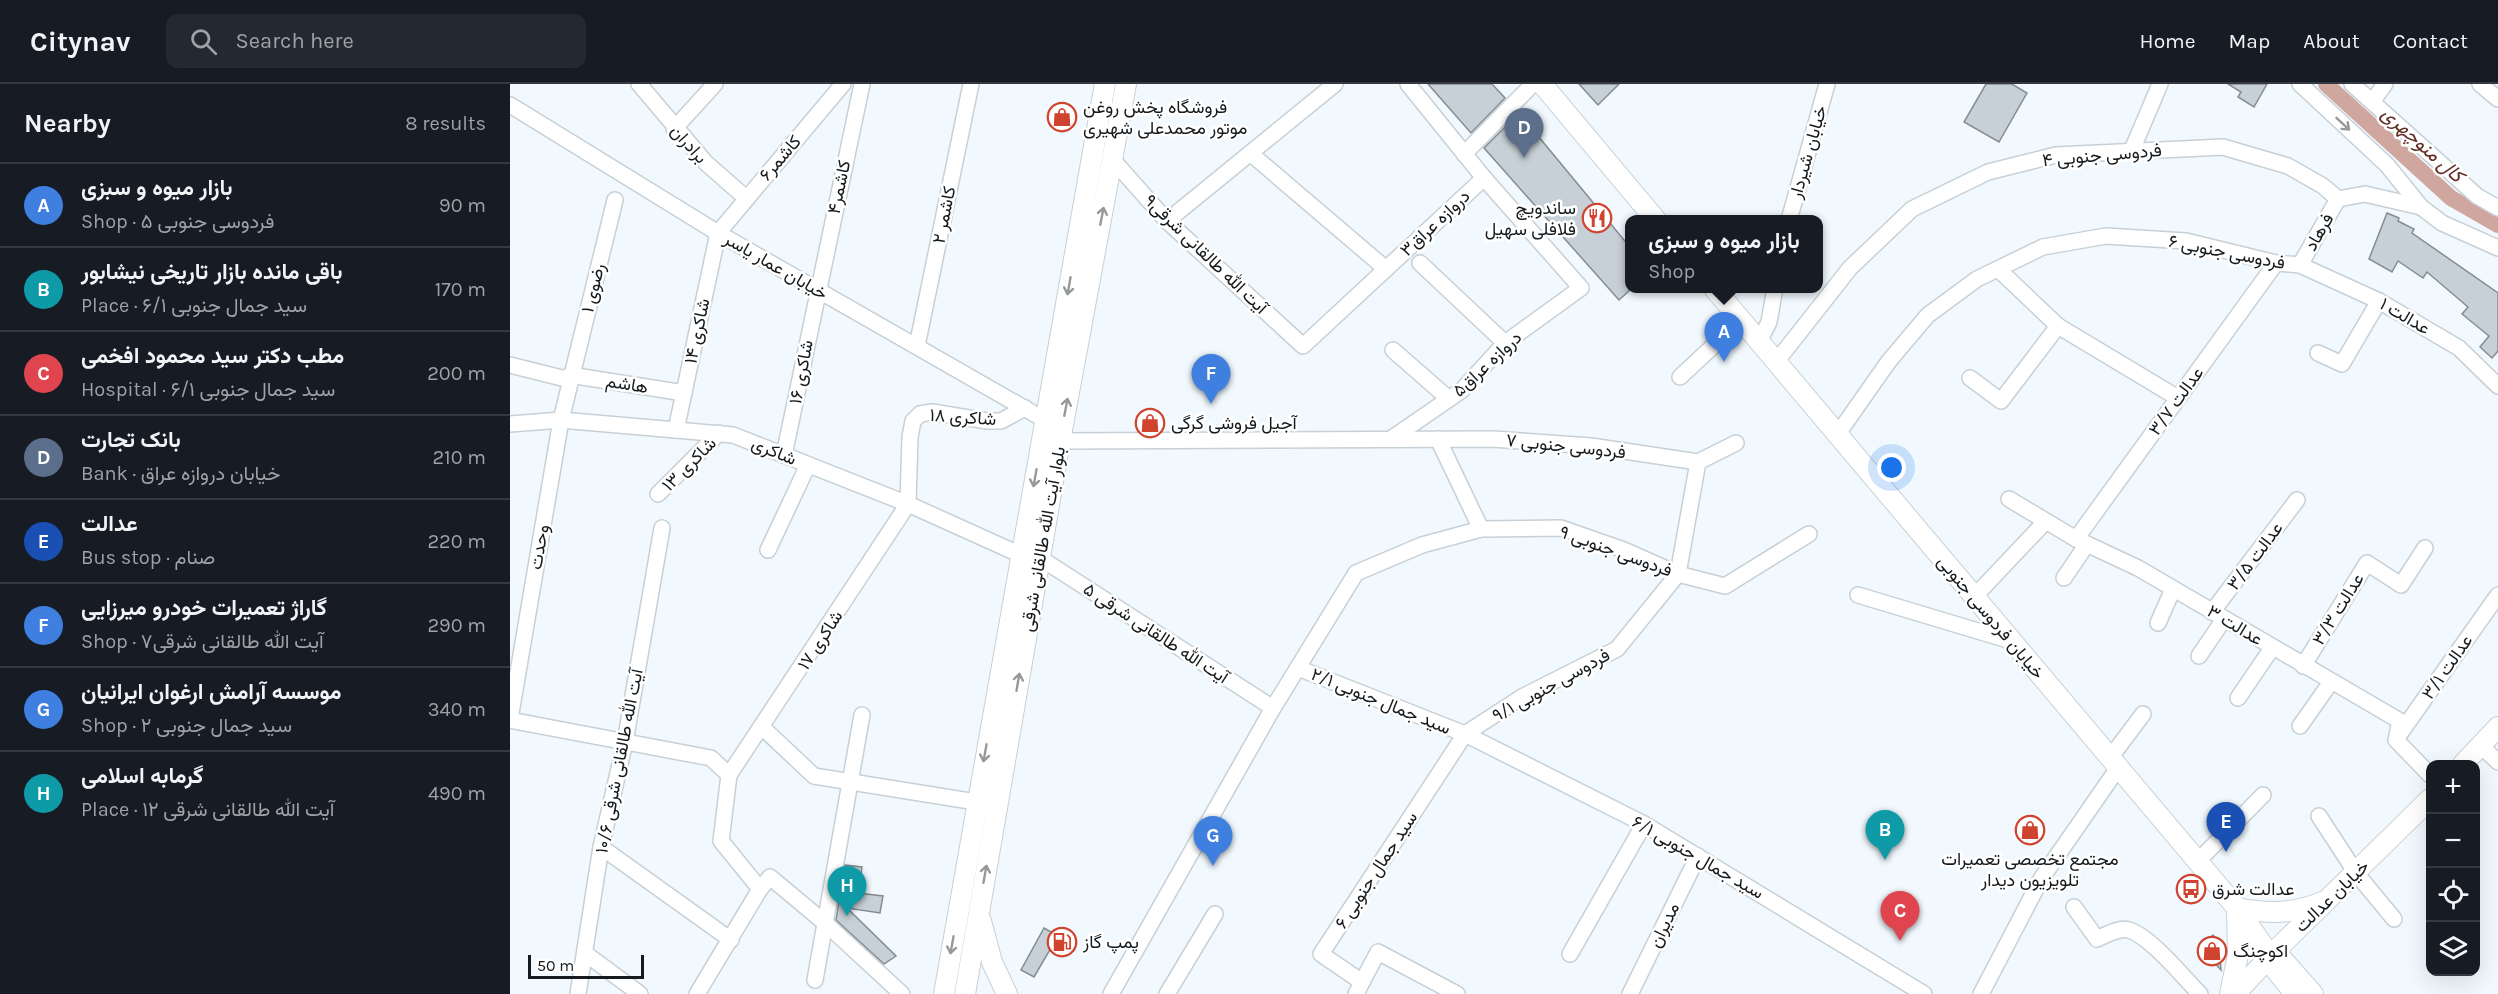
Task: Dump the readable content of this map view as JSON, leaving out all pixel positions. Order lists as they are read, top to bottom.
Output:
{
  "streets": {
    "main road": ["بلوار آیت الله طالقانی شرقی", "خیابان فردوسی جنوبی", "خیابان عدالت"],
    "street": [
      "برادران",
      "خیابان شیردار",
      "فردوسی جنوبی ۴",
      "کاشمر۶",
      "کاشمر۴",
      "کاشمر ۲",
      "دروازه عراق۳",
      "فرهاد",
      "فردوسی جنوبی ۶",
      "آیت الله طالقانی شرقی۹",
      "خیابان عمار یاسر",
      "رضوی ۱",
      "عدالت ۱",
      "شاکری ۱۴",
      "دروازه عراق۵",
      "شاکری ۱۶",
      "هاشم",
      "عدالت ۳/۷",
      "شاکری ۱۸",
      "فردوسی جنوبی ۷",
      "شاکری",
      "شاکری ۱۳",
      "وحدت",
      "فردوسی جنوبی ۹",
      "عدالت ۳/۵",
      "عدالت ۳/۳",
      "عدالت ۳",
      "آیت الله طالقانی شرقی ۵",
      "شاکری ۱۷",
      "عدالت ۳/۱",
      "فردوسی جنوبی ۹/۱",
      "سید جمال جنوبی ۲/۱",
      "آیت الله طالقانی شرقی ۱۰/۶",
      "سید جمال جنوبی ۶/۱",
      "سید جمال جنوبی ۶",
      "مدیران"
    ]
  },
  "crossings": [
    ["برادران", "کاشمر۶"],
    ["فردوسی جنوبی ۴", "فرهاد"],
    ["فردوسی جنوبی ۴", "خیابان فردوسی جنوبی"],
    ["کاشمر۶", "خیابان عمار یاسر"],
    ["کاشمر۶", "شاکری ۱۴"],
    ["کاشمر۴", "خیابان عمار یاسر"],
    ["کاشمر۴", "شاکری ۱۶"],
    ["کاشمر ۲", "خیابان عمار یاسر"],
    ["دروازه عراق۳", "آیت الله طالقانی شرقی۹"],
    ["دروازه عراق۳", "دروازه عراق۵"],
    ["فرهاد", "فردوسی جنوبی ۶"],
    ["فرهاد", "عدالت ۱"],
    ["فردوسی جنوبی ۶", "عدالت ۱"],
    ["فردوسی جنوبی ۶", "عدالت ۳/۷"],
    ["فردوسی جنوبی ۶", "خیابان فردوسی جنوبی"],
    ["آیت الله طالقانی شرقی۹", "بلوار آیت الله طالقانی شرقی"],
    ["خیابان عمار یاسر", "شاکری ۱۴"],
    ["خیابان عمار یاسر", "شاکری ۱۶"],
    ["خیابان عمار یاسر", "شاکری ۱۸"],
    ["خیابان عمار یاسر", "بلوار آیت الله طالقانی شرقی"],
    ["رضوی ۱", "هاشم"],
    ["رضوی ۱", "وحدت"],
    ["شاکری ۱۴", "هاشم"],
    ["شاکری ۱۴", "شاکری"],
    ["دروازه عراق۵", "فردوسی جنوبی ۷"],
    ["شاکری ۱۶", "شاکری"],
    ["هاشم", "وحدت"],
    ["عدالت ۳/۷", "عدالت ۳"],
    ["شاکری ۱۸", "شاکری"],
    ["شاکری ۱۸", "شاکری ۱۷"],
    ["فردوسی جنوبی ۷", "بلوار آیت الله طالقانی شرقی"],
    ["شاکری", "شاکری ۱۳"],
    ["شاکری", "بلوار آیت الله طالقانی شرقی"],
    ["شاکری", "وحدت"],
    ["شاکری", "آیت الله طالقانی شرقی ۵"],
    ["شاکری", "شاکری ۱۷"],
    ["بلوار آیت الله طالقانی شرقی", "آیت الله طالقانی شرقی ۵"],
    ["فردوسی جنوبی ۹", "آیت الله طالقانی شرقی ۵"],
    ["فردوسی جنوبی ۹", "فردوسی جنوبی ۹/۱"],
    ["فردوسی جنوبی ۹", "سید جمال جنوبی ۲/۱"],
    ["عدالت ۳/۵", "عدالت ۳"],
    ["عدالت ۳/۳", "عدالت ۳"],
    ["خیابان فردوسی جنوبی", "خیابان عدالت"],
    ["عدالت ۳", "عدالت ۳/۱"],
    ["فردوسی جنوبی ۹/۱", "سید جمال جنوبی ۲/۱"],
    ["فردوسی جنوبی ۹/۱", "سید جمال جنوبی ۶/۱"],
    ["فردوسی جنوبی ۹/۱", "سید جمال جنوبی ۶"],
    ["سید جمال جنوبی ۲/۱", "سید جمال جنوبی ۶/۱"],
    ["سید جمال جنوبی ۲/۱", "سید جمال جنوبی ۶"],
    ["سید جمال جنوبی ۶/۱", "سید جمال جنوبی ۶"],
    ["سید جمال جنوبی ۶/۱", "مدیران"]
  ],
  "water": ["کال منوچهری"],
  "places": {
    "shop": [
      "فروشگاه پخش روغن موتور محمدعلی شهیری",
      "آجیل فروشی گرگی",
      "مجتمع تخصصی تعمیرات تلویزیون دیدار",
      "اکوچنگ"
    ],
    "restaurant": ["ساندویچ فلافلی سهیل"],
    "bus stop": ["عدالت شرق"],
    "fuel station": ["پمپ گاز"]
  },
  "scale_bar": "50 m",
  "page": {
    "header": "Citynav",
    "search": "Search here",
    "nav": [
      "Home",
      "Map",
      "About",
      "Contact"
    ],
    "heading": ["Nearby", "8 results"],
    "pins": [
      "D",
      "A",
      "F",
      "E",
      "B",
      "G",
      "H",
      "C"
    ],
    "list": [
      {
        "mark": "A",
        "name": "بازار میوه و سبزی",
        "note": "Shop · فردوسی جنوبی ۵",
        "value": "90 m"
      },
      {
        "mark": "B",
        "name": "باقی مانده بازار تاریخی نیشابور",
        "note": "Place · سید جمال جنوبی ۶/۱",
        "value": "170 m"
      },
      {
        "mark": "C",
        "name": "مطب دکتر سید محمود افخمی",
        "note": "Hospital · سید جمال جنوبی ۶/۱",
        "value": "200 m"
      },
      {
        "mark": "D",
        "name": "بانک تجارت",
        "note": "Bank · خیابان دروازه عراق",
        "value": "210 m"
      },
      {
        "mark": "E",
        "name": "عدالت",
        "note": "Bus stop · صنام",
        "value": "220 m"
      },
      {
        "mark": "F",
        "name": "گاراژ تعمیرات خودرو میرزایی",
        "note": "Shop · آیت الله طالقانی شرقی۷",
        "value": "290 m"
      },
      {
        "mark": "G",
        "name": "موسسه آرامش ارغوان ایرانیان",
        "note": "Shop · سید جمال جنوبی ۲",
        "value": "340 m"
      },
      {
        "mark": "H",
        "name": "گرمابه اسلامی",
        "note": "Place · آیت الله طالقانی شرقی ۱۲",
        "value": "490 m"
      }
    ],
    "popup": ["بازار میوه و سبزی", "Shop"],
    "map_buttons": ["+", "−"],
    "scale": "50 m"
  }
}
